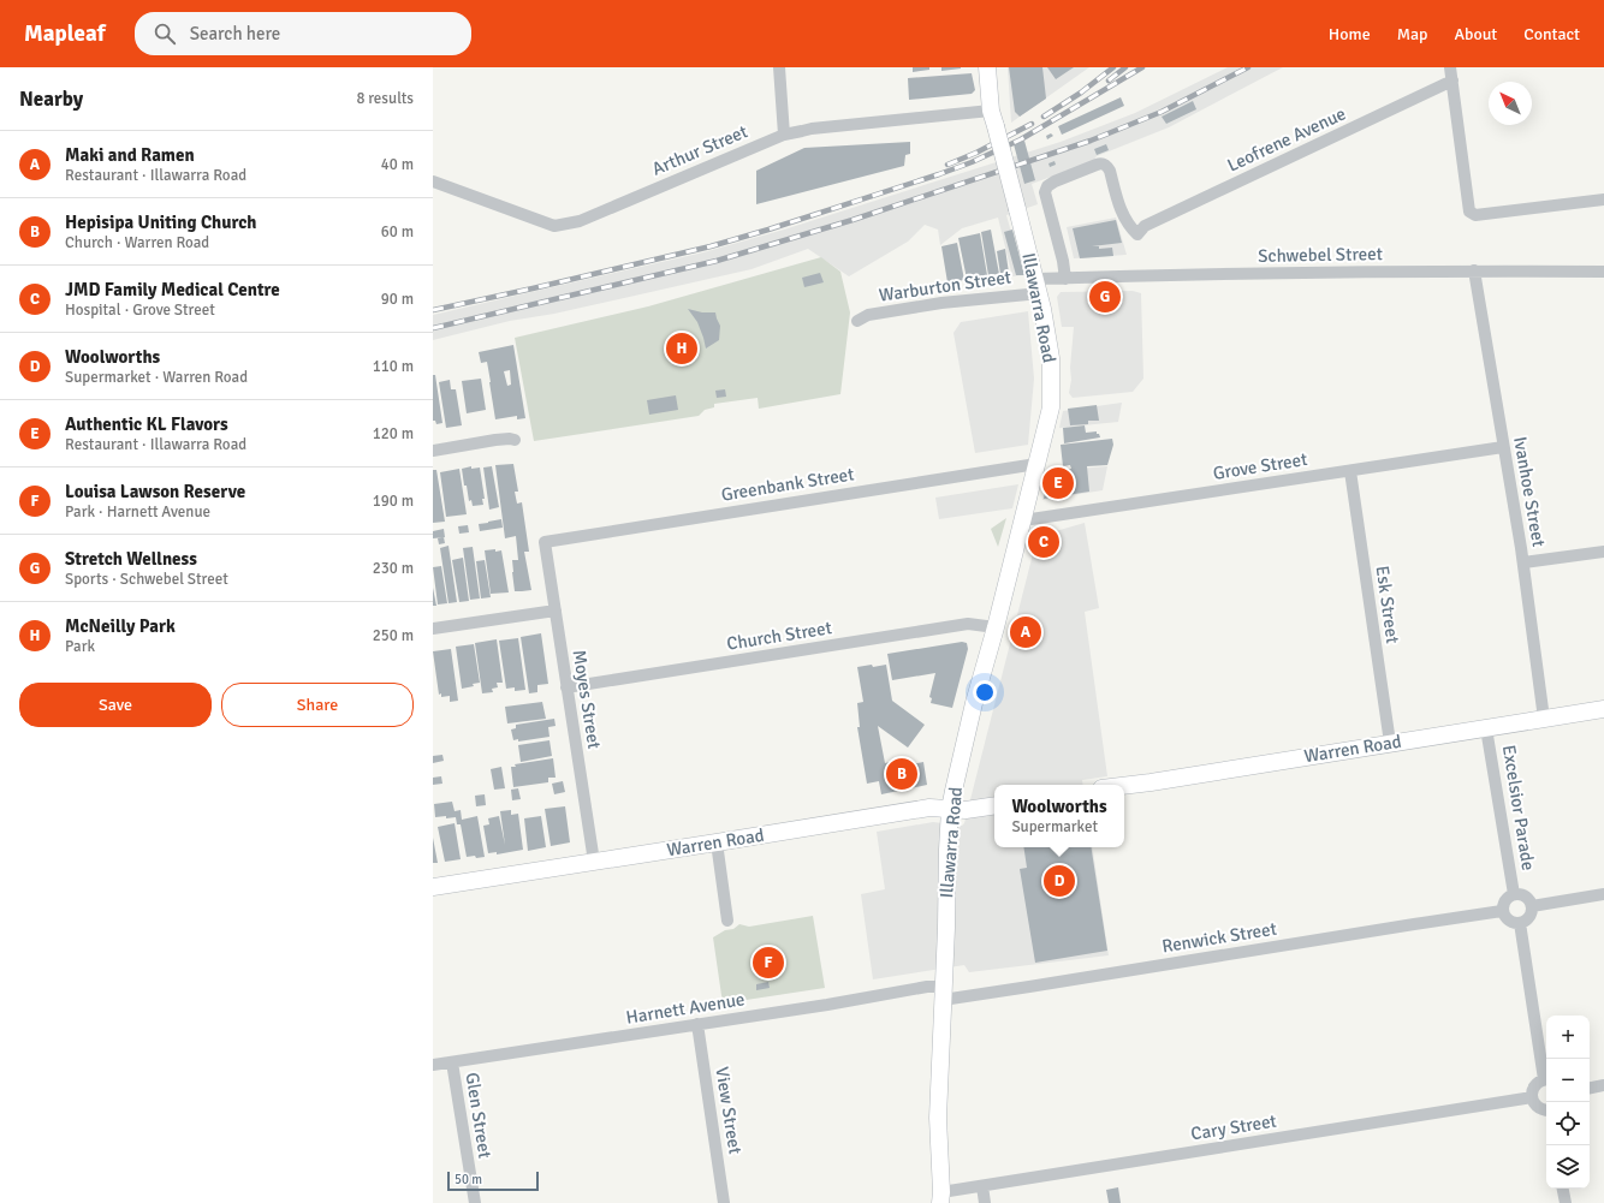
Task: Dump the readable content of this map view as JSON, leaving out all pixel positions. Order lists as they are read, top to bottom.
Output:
{
  "streets": {
    "main road": ["Illawarra Road", "Warren Road"],
    "street": [
      "Leofrene Avenue",
      "Arthur Street",
      "Schwebel Street",
      "Warburton Street",
      "Grove Street",
      "Greenbank Street",
      "Ivanhoe Street",
      "Esk Street",
      "Church Street",
      "Moyes Street",
      "Excelsior Parade",
      "Renwick Street",
      "Harnett Avenue",
      "View Street",
      "Glen Street",
      "Cary Street"
    ]
  },
  "crossings": [
    ["Leofrene Avenue", "Schwebel Street"],
    ["Arthur Street", "Illawarra Road"],
    ["Schwebel Street", "Warburton Street"],
    ["Schwebel Street", "Illawarra Road"],
    ["Schwebel Street", "Ivanhoe Street"],
    ["Warburton Street", "Illawarra Road"],
    ["Illawarra Road", "Grove Street"],
    ["Illawarra Road", "Greenbank Street"],
    ["Illawarra Road", "Church Street"],
    ["Illawarra Road", "Warren Road"],
    ["Illawarra Road", "Renwick Street"],
    ["Illawarra Road", "Harnett Avenue"],
    ["Illawarra Road", "Cary Street"],
    ["Grove Street", "Ivanhoe Street"],
    ["Grove Street", "Esk Street"],
    ["Greenbank Street", "Moyes Street"],
    ["Ivanhoe Street", "Warren Road"],
    ["Esk Street", "Warren Road"],
    ["Church Street", "Moyes Street"],
    ["Moyes Street", "Warren Road"],
    ["Warren Road", "Excelsior Parade"],
    ["Excelsior Parade", "Renwick Street"],
    ["Renwick Street", "Harnett Avenue"],
    ["Harnett Avenue", "View Street"],
    ["Harnett Avenue", "Glen Street"]
  ],
  "scale_bar": "50 m",
  "north": "top left",
  "page": {
    "header": "Mapleaf",
    "search": "Search here",
    "nav": [
      "Home",
      "Map",
      "About",
      "Contact"
    ],
    "heading": ["Nearby", "8 results"],
    "list": [
      {
        "mark": "A",
        "name": "Maki and Ramen",
        "note": "Restaurant · Illawarra Road",
        "value": "40 m"
      },
      {
        "mark": "B",
        "name": "Hepisipa Uniting Church",
        "note": "Church · Warren Road",
        "value": "60 m"
      },
      {
        "mark": "C",
        "name": "JMD Family Medical Centre",
        "note": "Hospital · Grove Street",
        "value": "90 m"
      },
      {
        "mark": "D",
        "name": "Woolworths",
        "note": "Supermarket · Warren Road",
        "value": "110 m"
      },
      {
        "mark": "E",
        "name": "Authentic KL Flavors",
        "note": "Restaurant · Illawarra Road",
        "value": "120 m"
      },
      {
        "mark": "F",
        "name": "Louisa Lawson Reserve",
        "note": "Park · Harnett Avenue",
        "value": "190 m"
      },
      {
        "mark": "G",
        "name": "Stretch Wellness",
        "note": "Sports · Schwebel Street",
        "value": "230 m"
      },
      {
        "mark": "H",
        "name": "McNeilly Park",
        "note": "Park",
        "value": "250 m"
      }
    ],
    "pins": [
      "G",
      "H",
      "E",
      "C",
      "A",
      "B",
      "D",
      "F"
    ],
    "buttons": ["Save", "Share"],
    "popup": ["Woolworths", "Supermarket"],
    "map_buttons": ["+", "−"],
    "scale": "50 m"
  }
}
